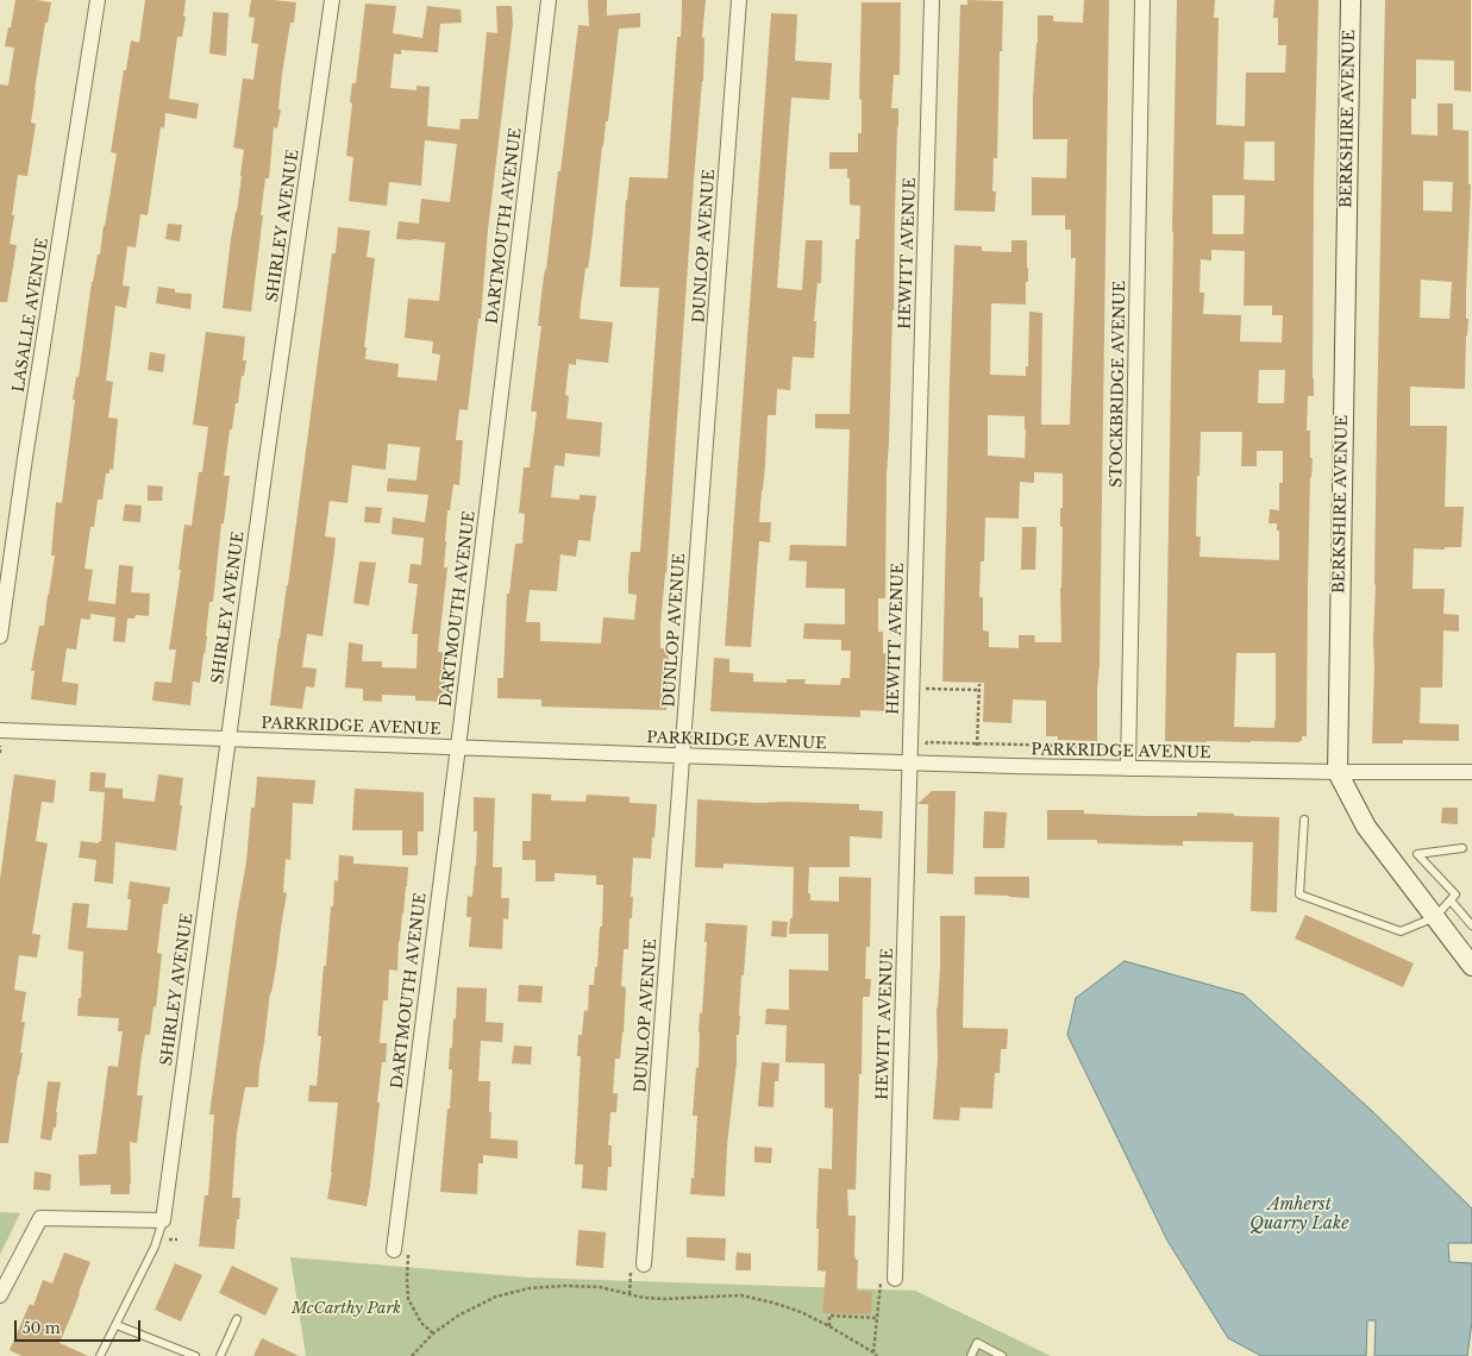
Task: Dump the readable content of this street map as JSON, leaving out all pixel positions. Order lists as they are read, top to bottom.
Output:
{
  "streets": {
    "street": [
      "BERKSHIRE AVENUE",
      "SHIRLEY AVENUE",
      "DARTMOUTH AVENUE",
      "DUNLOP AVENUE",
      "HEWITT AVENUE",
      "LASALLE AVENUE",
      "STOCKBRIDGE AVENUE",
      "PARKRIDGE AVENUE"
    ]
  },
  "crossings": [
    ["BERKSHIRE AVENUE", "PARKRIDGE AVENUE"],
    ["SHIRLEY AVENUE", "PARKRIDGE AVENUE"],
    ["DARTMOUTH AVENUE", "PARKRIDGE AVENUE"],
    ["DUNLOP AVENUE", "PARKRIDGE AVENUE"],
    ["HEWITT AVENUE", "PARKRIDGE AVENUE"],
    ["STOCKBRIDGE AVENUE", "PARKRIDGE AVENUE"]
  ],
  "water": ["Amherst Quarry Lake"],
  "parks": ["McCarthy Park"],
  "scale_bar": "50 m"
}
